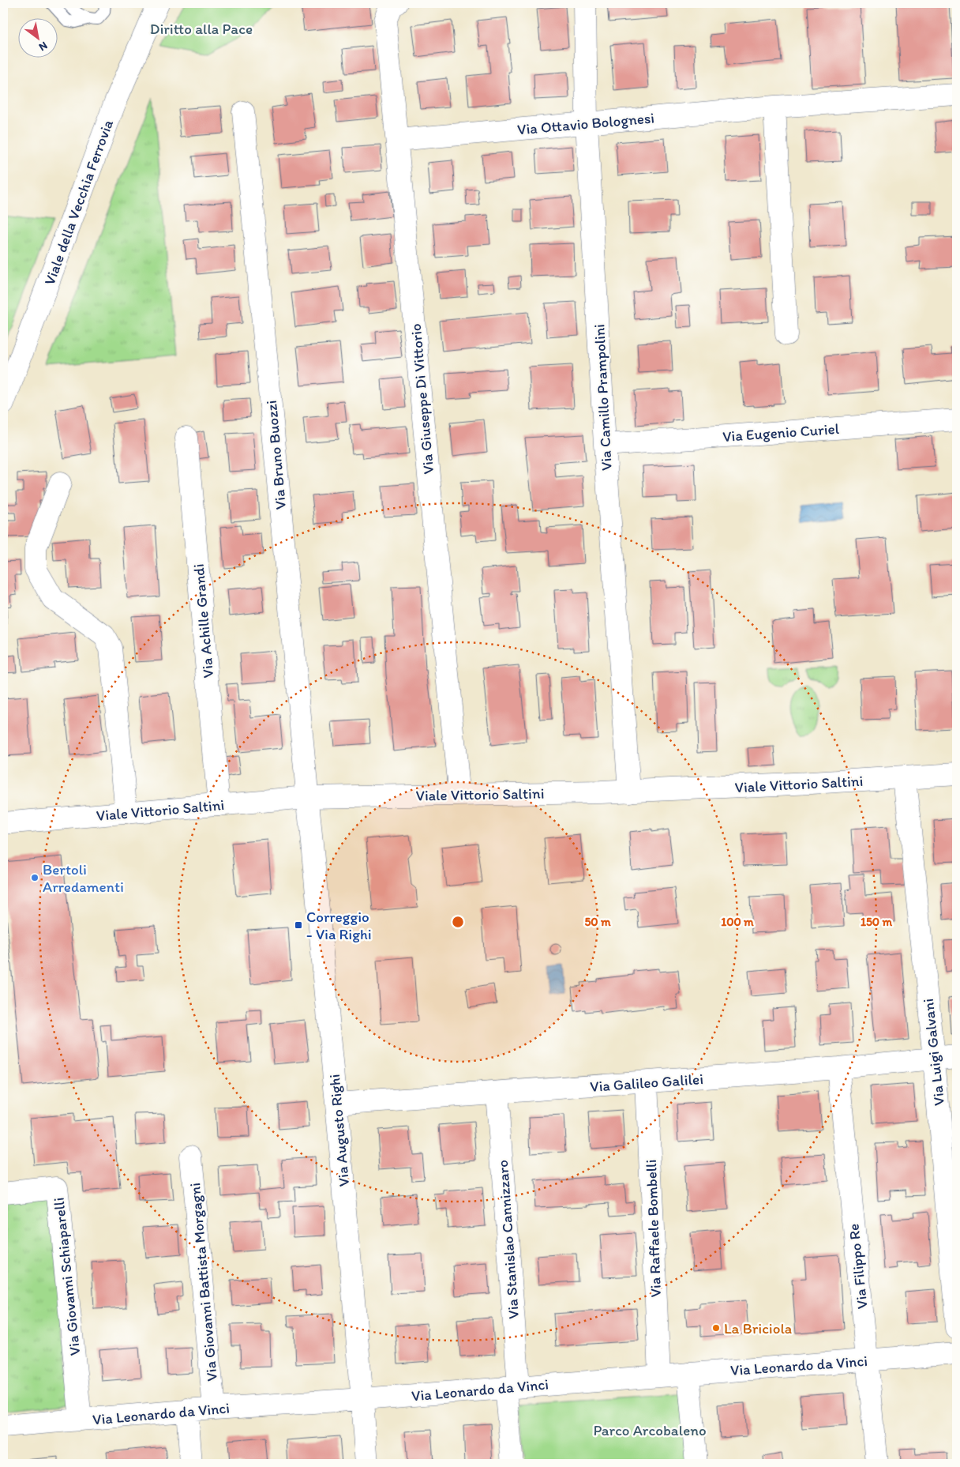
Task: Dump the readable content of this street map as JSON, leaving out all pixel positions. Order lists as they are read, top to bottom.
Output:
{
  "streets": {
    "street": [
      "Via Ottavio Bolognesi",
      "Viale della Vecchia Ferrovia",
      "Via Camillo Prampolini",
      "Via Giuseppe Di Vittorio",
      "Via Eugenio Curiel",
      "Via Bruno Buozzi",
      "Via Achille Grandi",
      "Viale Vittorio Saltini",
      "Via Luigi Galvani",
      "Via Galileo Galilei",
      "Via Augusto Righi",
      "Via Raffaele Bombelli",
      "Via Stanislao Cannizzaro",
      "Via Filippo Re",
      "Via Giovanni Schiaparelli",
      "Via Giovanni Battista Morgagni",
      "Via Leonardo da Vinci"
    ]
  },
  "crossings": [
    ["Via Ottavio Bolognesi", "Via Camillo Prampolini"],
    ["Via Ottavio Bolognesi", "Via Giuseppe Di Vittorio"],
    ["Via Camillo Prampolini", "Via Eugenio Curiel"],
    ["Via Camillo Prampolini", "Viale Vittorio Saltini"],
    ["Via Giuseppe Di Vittorio", "Viale Vittorio Saltini"],
    ["Via Bruno Buozzi", "Viale Vittorio Saltini"],
    ["Via Bruno Buozzi", "Via Augusto Righi"],
    ["Via Achille Grandi", "Viale Vittorio Saltini"],
    ["Viale Vittorio Saltini", "Via Luigi Galvani"],
    ["Viale Vittorio Saltini", "Via Augusto Righi"],
    ["Via Luigi Galvani", "Via Galileo Galilei"],
    ["Via Galileo Galilei", "Via Augusto Righi"],
    ["Via Galileo Galilei", "Via Raffaele Bombelli"],
    ["Via Galileo Galilei", "Via Stanislao Cannizzaro"],
    ["Via Galileo Galilei", "Via Filippo Re"],
    ["Via Augusto Righi", "Via Leonardo da Vinci"],
    ["Via Raffaele Bombelli", "Via Leonardo da Vinci"],
    ["Via Stanislao Cannizzaro", "Via Leonardo da Vinci"],
    ["Via Filippo Re", "Via Leonardo da Vinci"],
    ["Via Giovanni Schiaparelli", "Via Leonardo da Vinci"],
    ["Via Giovanni Battista Morgagni", "Via Leonardo da Vinci"]
  ],
  "parks": ["Diritto alla Pace", "Parco Arcobaleno"],
  "places": {
    "other": ["Bertoli Arredamenti", "La Briciola"],
    "transit": ["Correggio - Via Righi"]
  },
  "north": "bottom right",
  "rings": ["50 m", "100 m", "150 m"]
}
